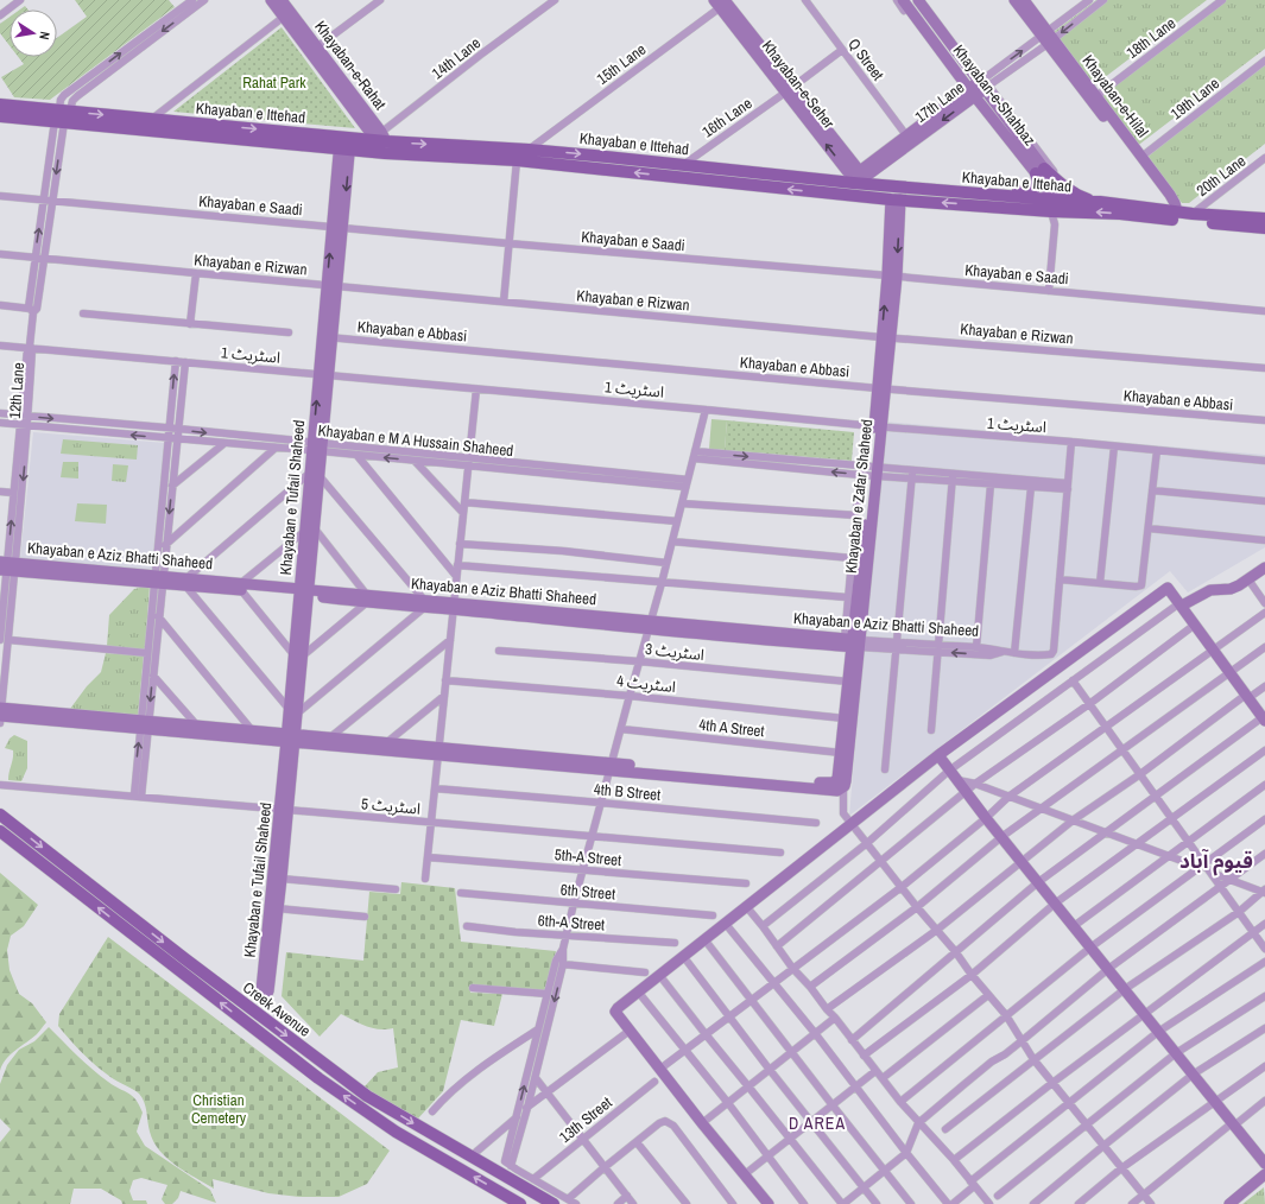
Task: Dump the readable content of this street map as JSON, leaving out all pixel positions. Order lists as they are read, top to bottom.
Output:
{
  "streets": {
    "main road": ["Khayaban e Ittehad", "Creek Avenue"],
    "street": [
      "18th Lane",
      "14th Lane",
      "Q Street",
      "15th Lane",
      "Khayaban-e-Rahat",
      "Khayaban-e-Seher",
      "Khayaban-e-Shahbaz",
      "Khayaban-e-Hilal",
      "19th Lane",
      "17th Lane",
      "16th Lane",
      "20th Lane",
      "Khayaban e Saadi",
      "Khayaban e Rizwan",
      "Khayaban e Abbasi",
      "اسٹریٹ 1",
      "12th Lane",
      "Khayaban e M A Hussain Shaheed",
      "Khayaban e Zafar Shaheed",
      "Khayaban e Tufail Shaheed",
      "Khayaban e Aziz Bhatti Shaheed",
      "اسٹریٹ 3",
      "اسٹریٹ 4",
      "4th A Street",
      "4th B Street",
      "اسٹریٹ 5",
      "5th-A Street",
      "6th Street",
      "6th-A Street",
      "13th Street"
    ]
  },
  "crossings": [
    ["18th Lane", "Khayaban-e-Hilal"],
    ["14th Lane", "Khayaban e Ittehad"],
    ["Q Street", "17th Lane"],
    ["Q Street", "16th Lane"],
    ["15th Lane", "Khayaban-e-Seher"],
    ["15th Lane", "Khayaban e Ittehad"],
    ["Khayaban-e-Seher", "17th Lane"],
    ["Khayaban-e-Seher", "Khayaban e Ittehad"],
    ["Khayaban-e-Seher", "16th Lane"],
    ["Khayaban-e-Shahbaz", "17th Lane"],
    ["Khayaban-e-Shahbaz", "Khayaban e Ittehad"],
    ["Khayaban-e-Hilal", "19th Lane"],
    ["Khayaban-e-Hilal", "17th Lane"],
    ["17th Lane", "Khayaban e Ittehad"],
    ["Khayaban e Ittehad", "16th Lane"],
    ["Khayaban e Ittehad", "12th Lane"],
    ["Khayaban e Ittehad", "Khayaban e Zafar Shaheed"],
    ["Khayaban e Ittehad", "Khayaban e Tufail Shaheed"],
    ["Khayaban e Saadi", "12th Lane"],
    ["Khayaban e Saadi", "Khayaban e Zafar Shaheed"],
    ["Khayaban e Saadi", "Khayaban e Tufail Shaheed"],
    ["Khayaban e Rizwan", "12th Lane"],
    ["Khayaban e Rizwan", "Khayaban e Zafar Shaheed"],
    ["Khayaban e Rizwan", "Khayaban e Tufail Shaheed"],
    ["Khayaban e Abbasi", "Khayaban e Zafar Shaheed"],
    ["Khayaban e Abbasi", "Khayaban e Tufail Shaheed"],
    ["اسٹریٹ 1", "12th Lane"],
    ["اسٹریٹ 1", "Khayaban e Zafar Shaheed"],
    ["اسٹریٹ 1", "Khayaban e Tufail Shaheed"],
    ["12th Lane", "Khayaban e M A Hussain Shaheed"],
    ["12th Lane", "Khayaban e Aziz Bhatti Shaheed"],
    ["Khayaban e M A Hussain Shaheed", "Khayaban e Tufail Shaheed"],
    ["Khayaban e Zafar Shaheed", "Khayaban e Aziz Bhatti Shaheed"],
    ["Khayaban e Tufail Shaheed", "Khayaban e Aziz Bhatti Shaheed"],
    ["Khayaban e Tufail Shaheed", "اسٹریٹ 5"]
  ],
  "districts": ["قیوم آباد", "D AREA"],
  "parks": ["Rahat Park", "Christian Cemetery"],
  "north": "right"
}
